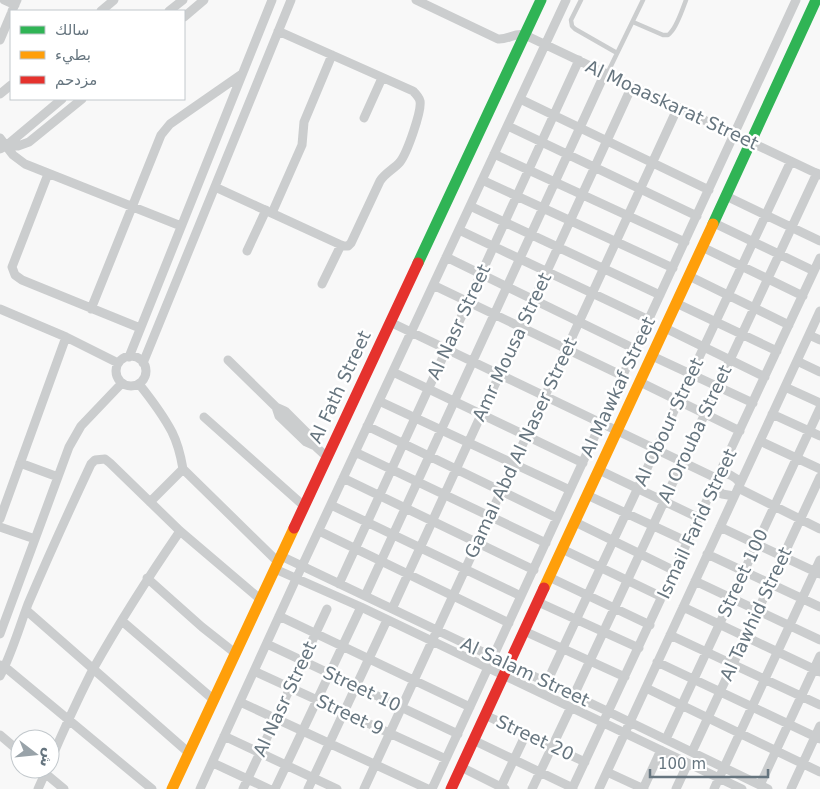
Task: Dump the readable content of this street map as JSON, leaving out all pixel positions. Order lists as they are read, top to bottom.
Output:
{
  "streets": {
    "street": [
      "Al Moaaskarat Street",
      "Al Nasr Street",
      "Amr Mousa Street",
      "Al Fath Street",
      "Al Mawkaf Street",
      "Al Obour Street",
      "Al Orouba Street",
      "Gamal Abd Al Naser Street",
      "Ismail Farid Street",
      "Street 100",
      "Al Tawhid Street",
      "Al Salam Street",
      "Street 10",
      "Street 9",
      "Street 20"
    ]
  },
  "crossings": [
    ["Al Moaaskarat Street", "Al Nasr Street"],
    ["Al Moaaskarat Street", "Amr Mousa Street"],
    ["Al Moaaskarat Street", "Al Fath Street"],
    ["Al Moaaskarat Street", "Al Mawkaf Street"],
    ["Al Moaaskarat Street", "Al Obour Street"],
    ["Al Moaaskarat Street", "Al Orouba Street"],
    ["Al Moaaskarat Street", "Gamal Abd Al Naser Street"],
    ["Al Nasr Street", "Al Salam Street"],
    ["Al Nasr Street", "Street 10"],
    ["Al Nasr Street", "Street 9"],
    ["Amr Mousa Street", "Al Salam Street"],
    ["Al Fath Street", "Al Salam Street"],
    ["Al Mawkaf Street", "Al Salam Street"],
    ["Al Mawkaf Street", "Street 10"],
    ["Al Mawkaf Street", "Street 9"],
    ["Al Mawkaf Street", "Street 20"],
    ["Al Obour Street", "Al Salam Street"],
    ["Al Orouba Street", "Al Salam Street"],
    ["Gamal Abd Al Naser Street", "Al Salam Street"],
    ["Gamal Abd Al Naser Street", "Street 10"],
    ["Gamal Abd Al Naser Street", "Street 9"],
    ["Ismail Farid Street", "Al Salam Street"],
    ["Ismail Farid Street", "Street 20"],
    ["Street 100", "Al Salam Street"],
    ["Al Tawhid Street", "Al Salam Street"]
  ],
  "legend": ["سالك", "بطيء", "مزدحم"],
  "scale_bar": "100 m",
  "north": "right"
}
